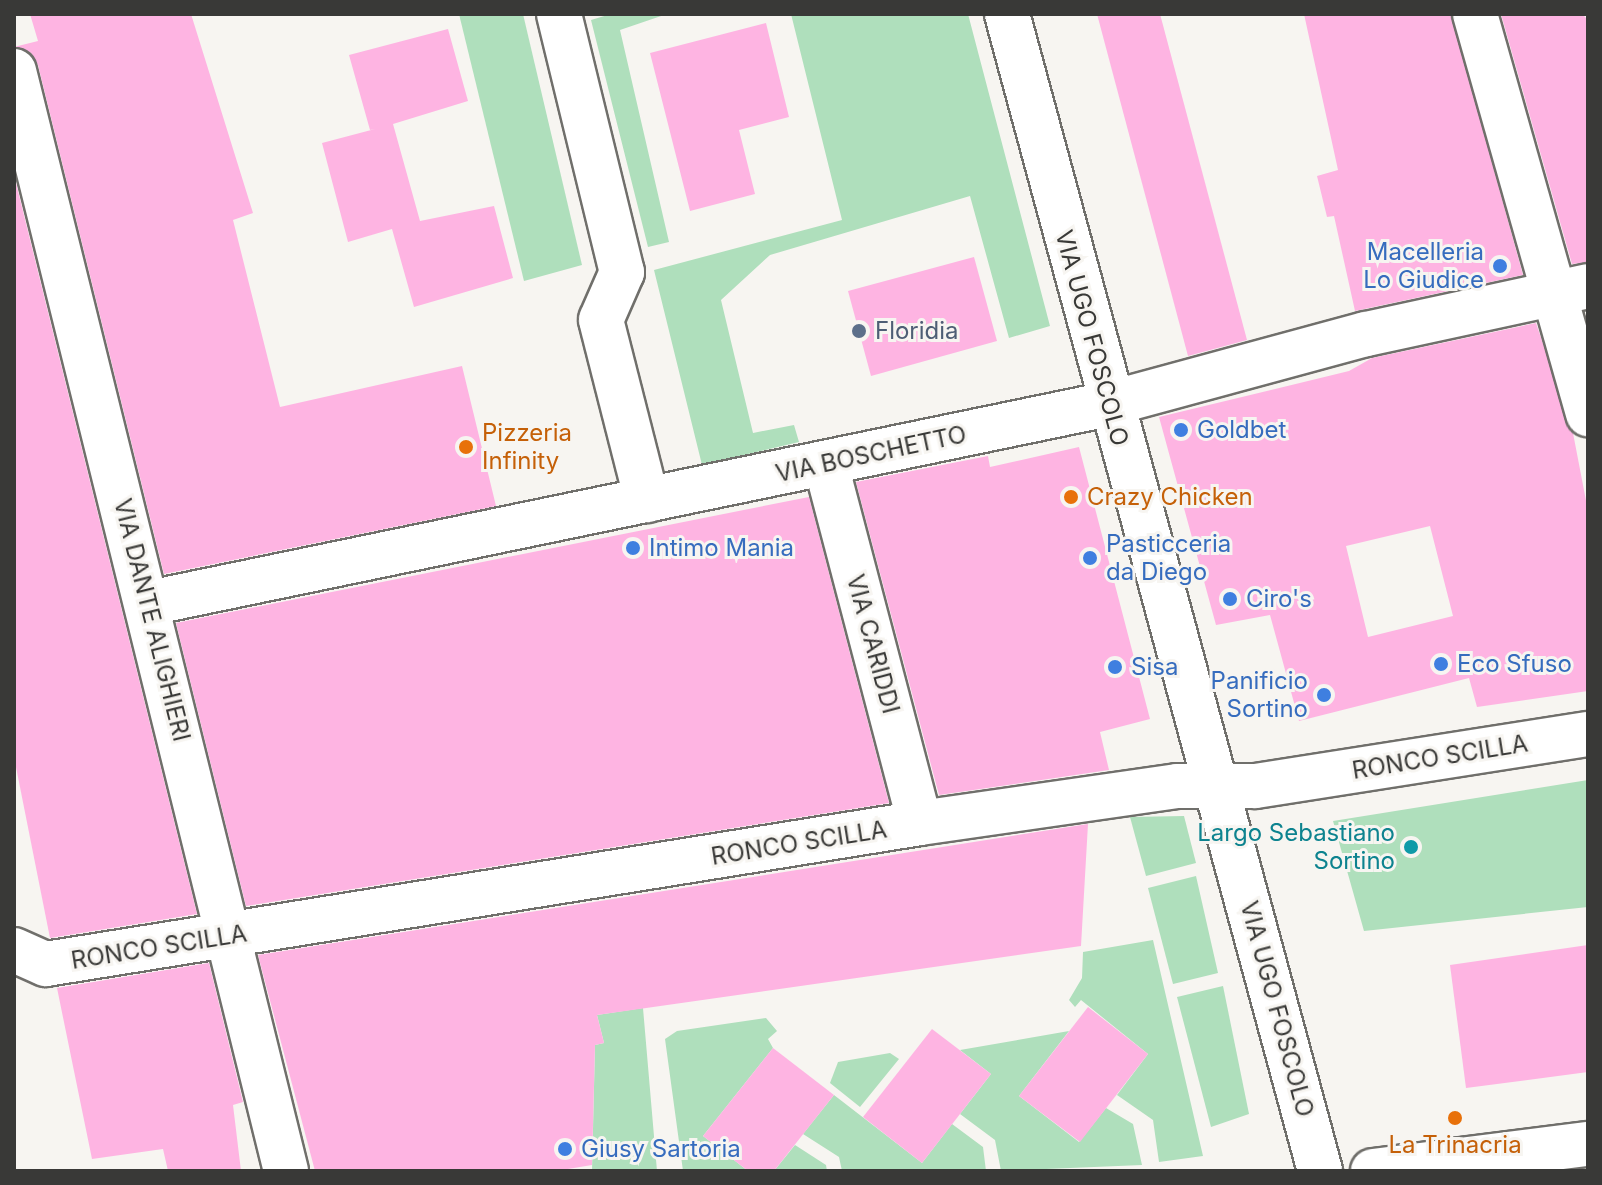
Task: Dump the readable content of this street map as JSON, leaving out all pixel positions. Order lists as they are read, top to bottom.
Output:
{
  "streets": {
    "street": [
      "VIA UGO FOSCOLO",
      "VIA BOSCHETTO",
      "VIA DANTE ALIGHIERI",
      "VIA CARIDDI",
      "RONCO SCILLA"
    ]
  },
  "crossings": [
    ["VIA UGO FOSCOLO", "VIA BOSCHETTO"],
    ["VIA UGO FOSCOLO", "RONCO SCILLA"],
    ["VIA BOSCHETTO", "VIA DANTE ALIGHIERI"],
    ["VIA BOSCHETTO", "VIA CARIDDI"],
    ["VIA DANTE ALIGHIERI", "RONCO SCILLA"],
    ["VIA CARIDDI", "RONCO SCILLA"]
  ],
  "places": [
    "Macelleria Lo Giudice",
    "Floridia",
    "Goldbet",
    "Pizzeria Infinity",
    "Crazy Chicken",
    "Intimo Mania",
    "Pasticceria da Diego",
    "Ciro's",
    "Eco Sfuso",
    "Sisa",
    "Panificio Sortino",
    "Largo Sebastiano Sortino",
    "La Trinacria",
    "Giusy Sartoria"
  ]
}
